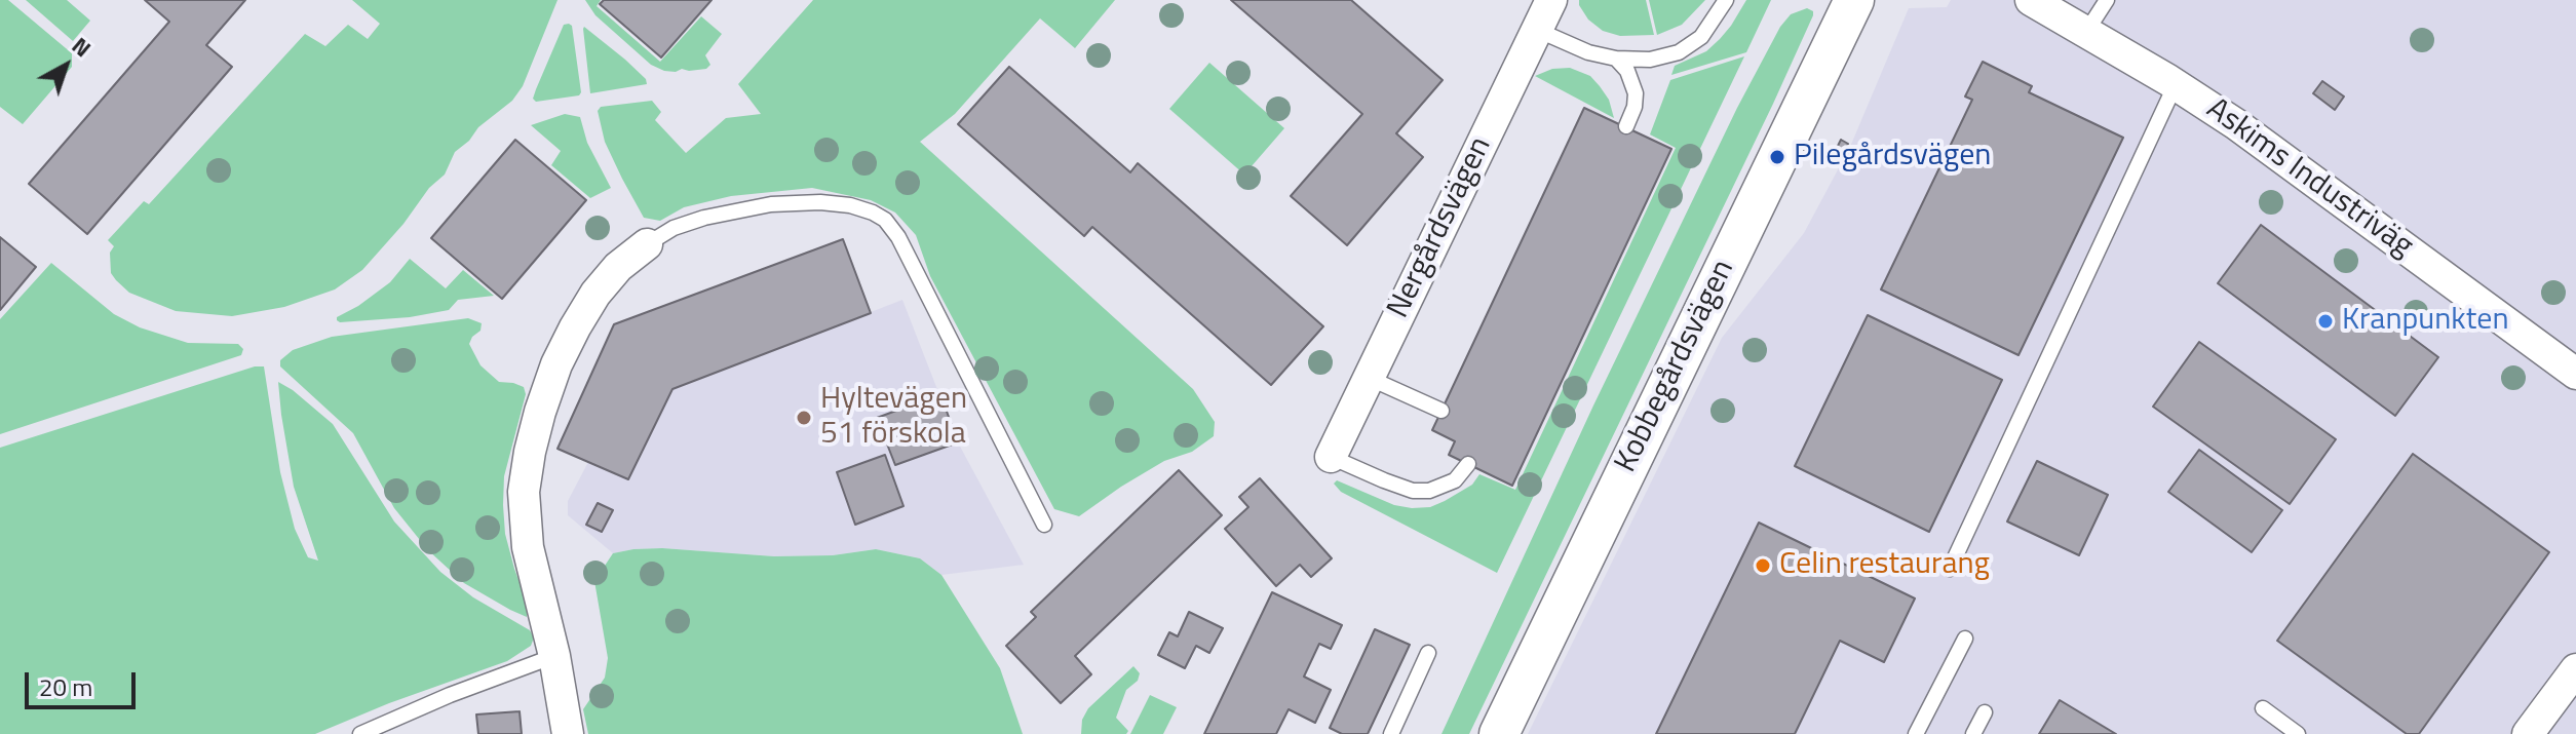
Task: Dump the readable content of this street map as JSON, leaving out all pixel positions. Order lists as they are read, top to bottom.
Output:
{
  "streets": {
    "street": ["Askims Industriväg", "Nergårdsvägen", "Kobbegårdsvägen"]
  },
  "places": [
    "Pilegårdsvägen",
    "Kranpunkten",
    "Hyltevägen 51 förskola",
    "Celin restaurang"
  ],
  "scale_bar": "20 m",
  "north": "top right"
}
